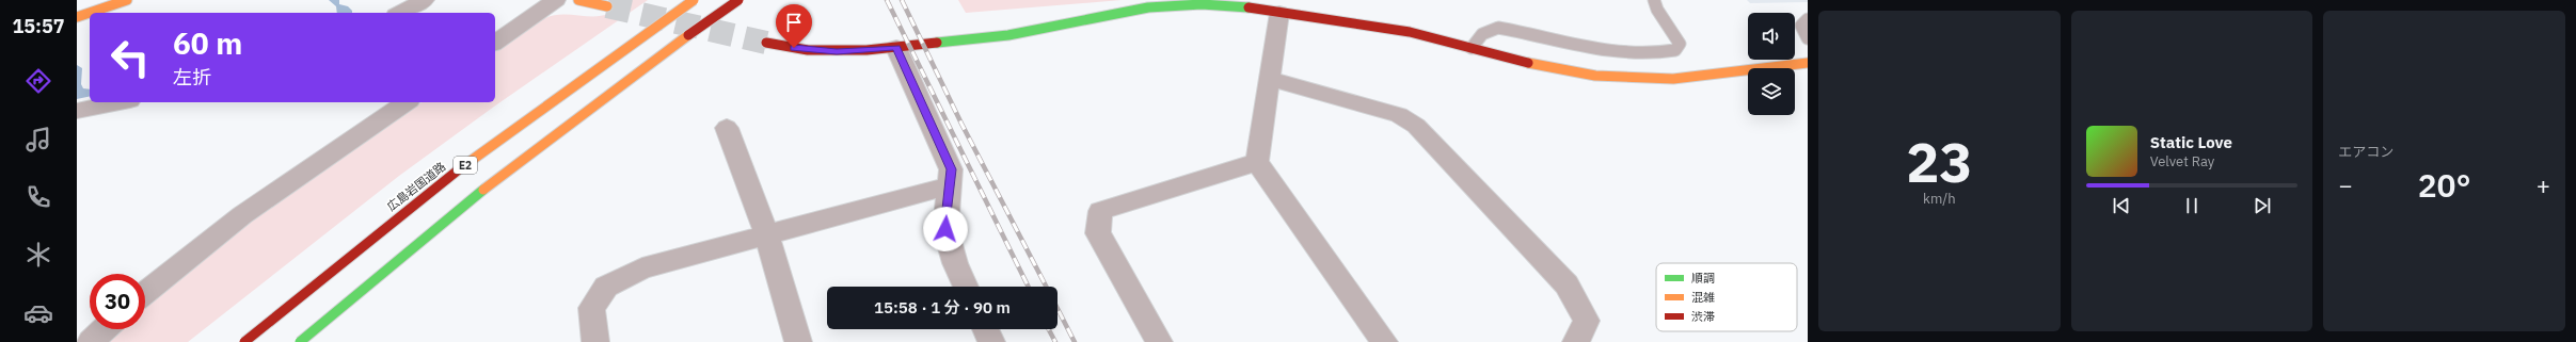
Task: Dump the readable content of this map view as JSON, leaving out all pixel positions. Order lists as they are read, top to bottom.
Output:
{
  "streets": {
    "main road": ["E2", "広島岩国道路"]
  },
  "legend": ["順調", "混雑", "渋滞"],
  "page": {
    "tabs": "15:57",
    "tile": [
      ["23", "km/h"],
      "エアコン"
    ],
    "turn": ["60 m", "左折"],
    "song": ["Static Love", "Velvet Ray"],
    "heat": ["−", "20°", "+"],
    "limit": "30",
    "trip": "15:58 · 1 分 · 90 m"
  }
}
